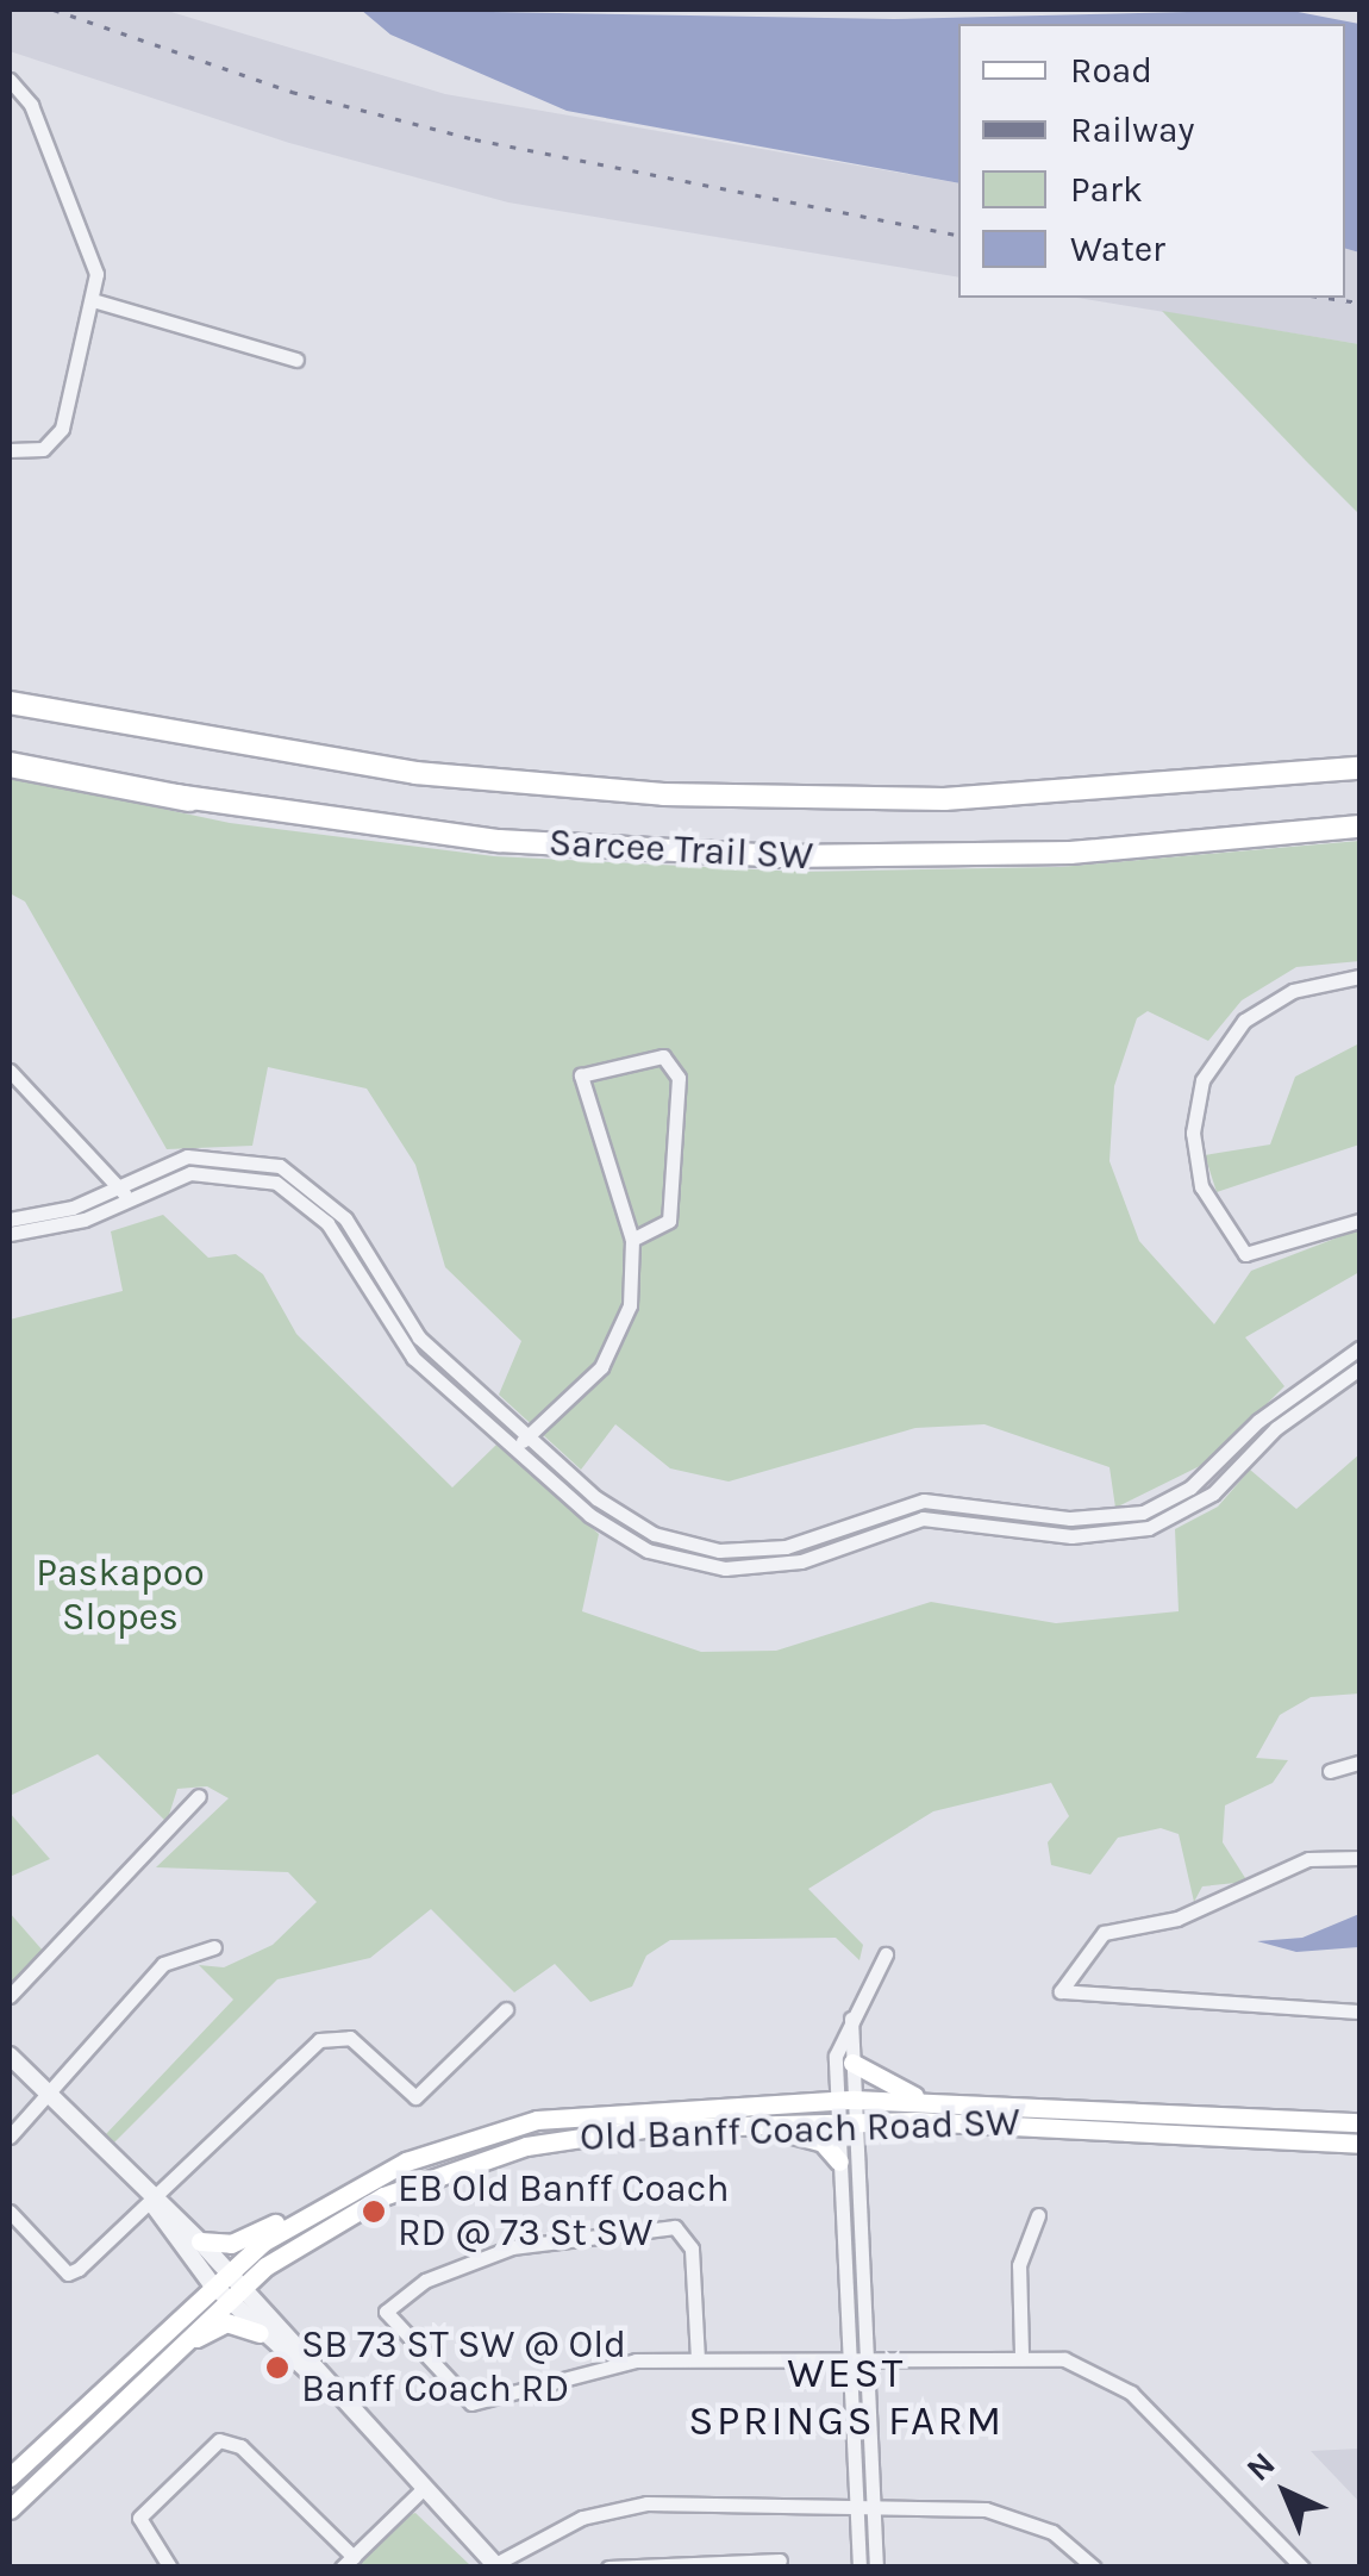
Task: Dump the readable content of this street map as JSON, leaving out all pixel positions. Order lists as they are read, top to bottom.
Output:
{
  "streets": {
    "highway": ["Sarcee Trail SW"],
    "main road": ["Old Banff Coach Road SW"]
  },
  "districts": ["WEST SPRINGS FARM"],
  "parks": ["Paskapoo Slopes"],
  "places": ["EB Old Banff Coach RD @ 73 St SW", "SB 73 ST SW @ Old Banff Coach RD"],
  "legend": [
    "Road",
    "Railway",
    "Park",
    "Water"
  ],
  "north": "top left"
}
